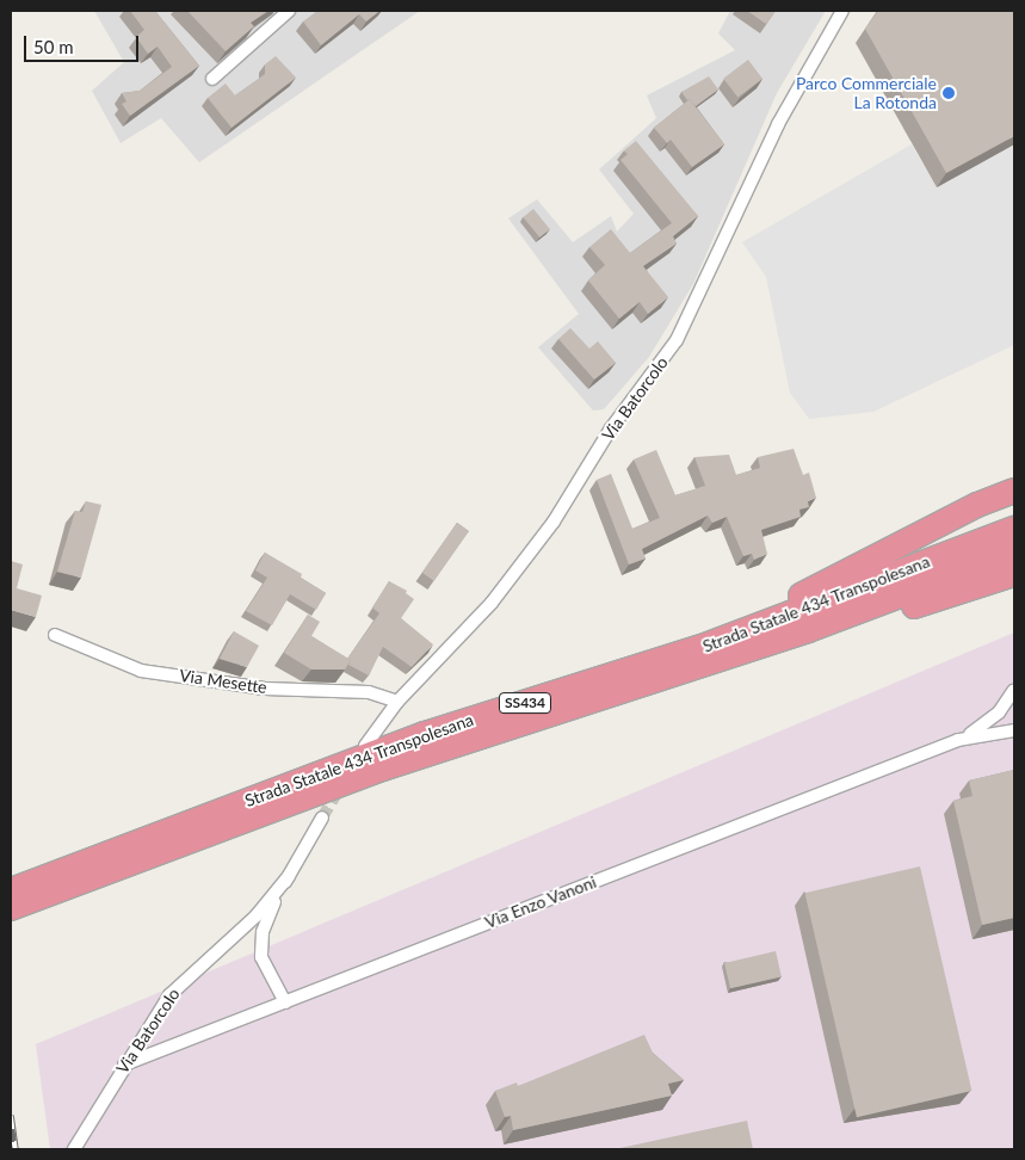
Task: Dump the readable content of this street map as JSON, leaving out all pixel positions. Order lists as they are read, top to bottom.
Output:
{
  "streets": {
    "highway": ["Strada Statale 434 Transpolesana", "SS434"],
    "street": ["Via Batorcolo", "Via Mesette", "Via Enzo Vanoni"]
  },
  "crossings": [
    ["Via Batorcolo", "Via Mesette"],
    ["Via Batorcolo", "Via Enzo Vanoni"]
  ],
  "places": ["Parco Commerciale La Rotonda"],
  "scale_bar": "50 m"
}
